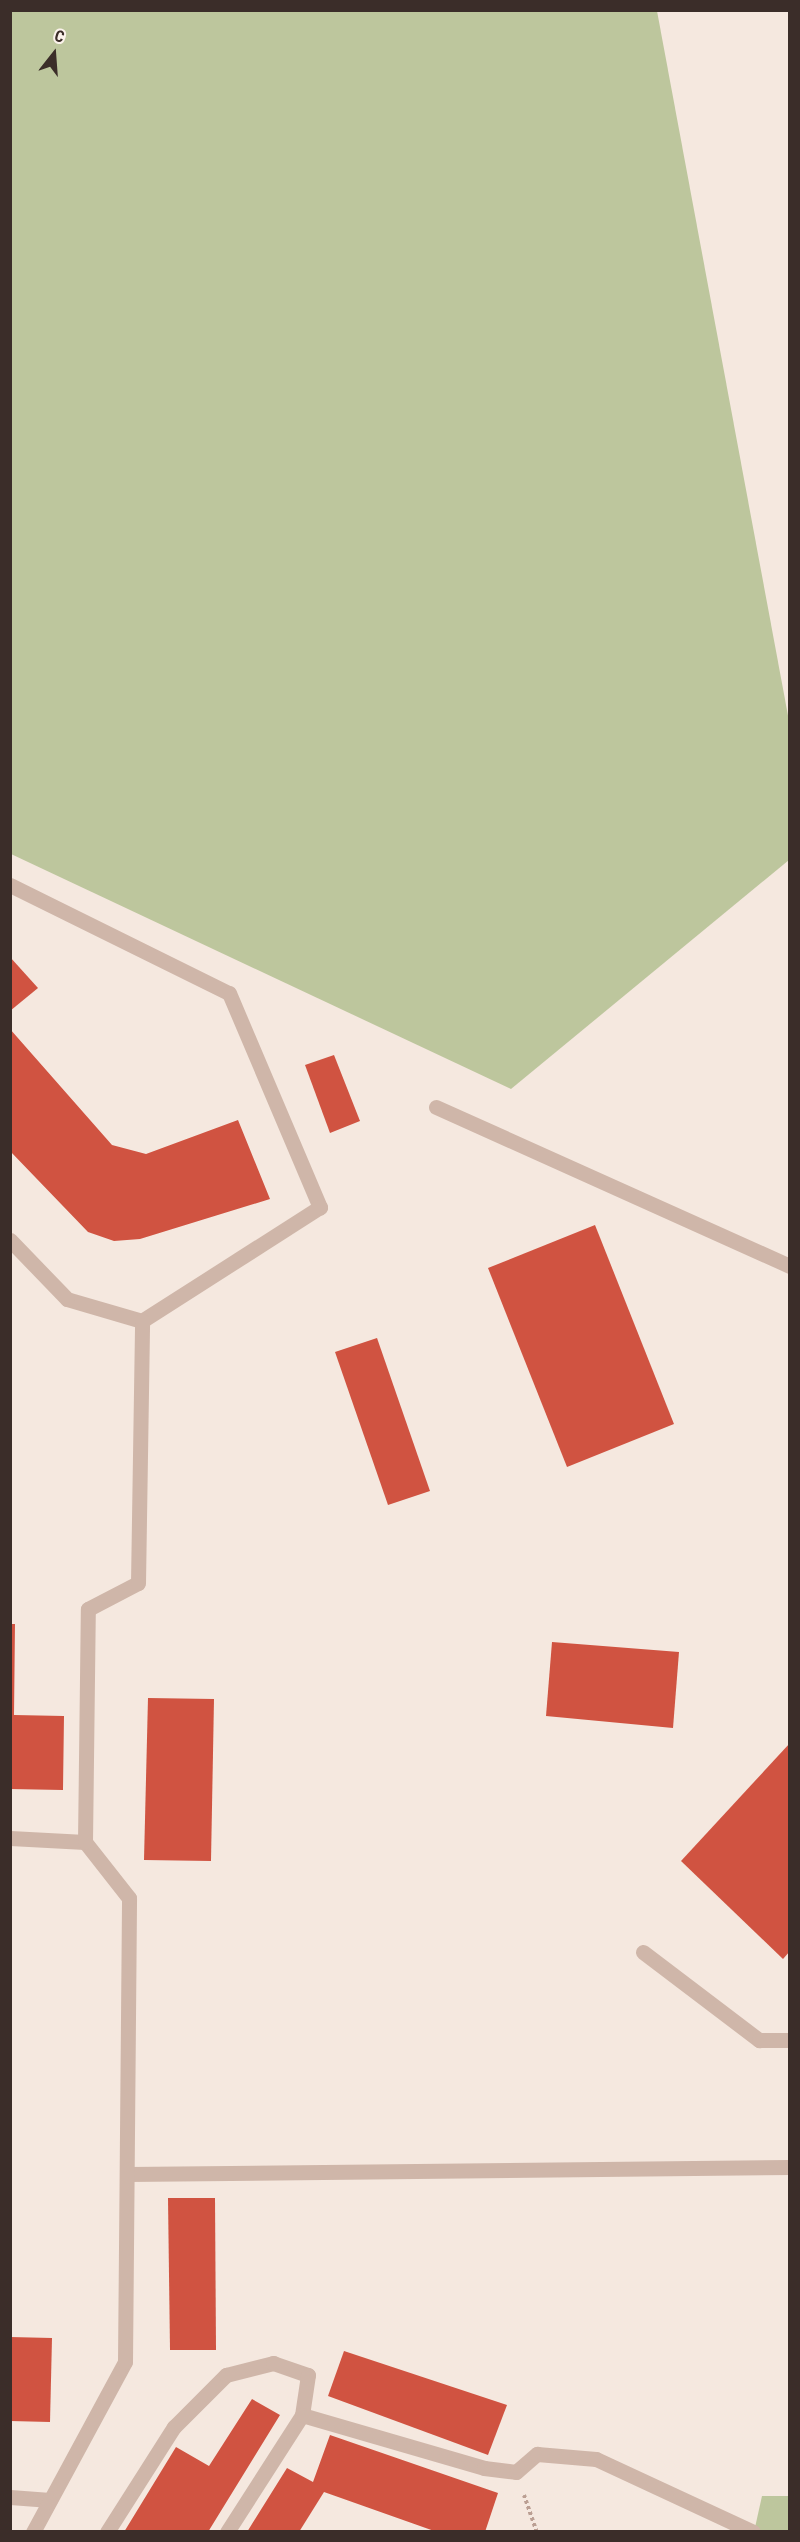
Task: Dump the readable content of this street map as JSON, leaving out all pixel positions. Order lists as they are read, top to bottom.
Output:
{
  "north": "top"
}
